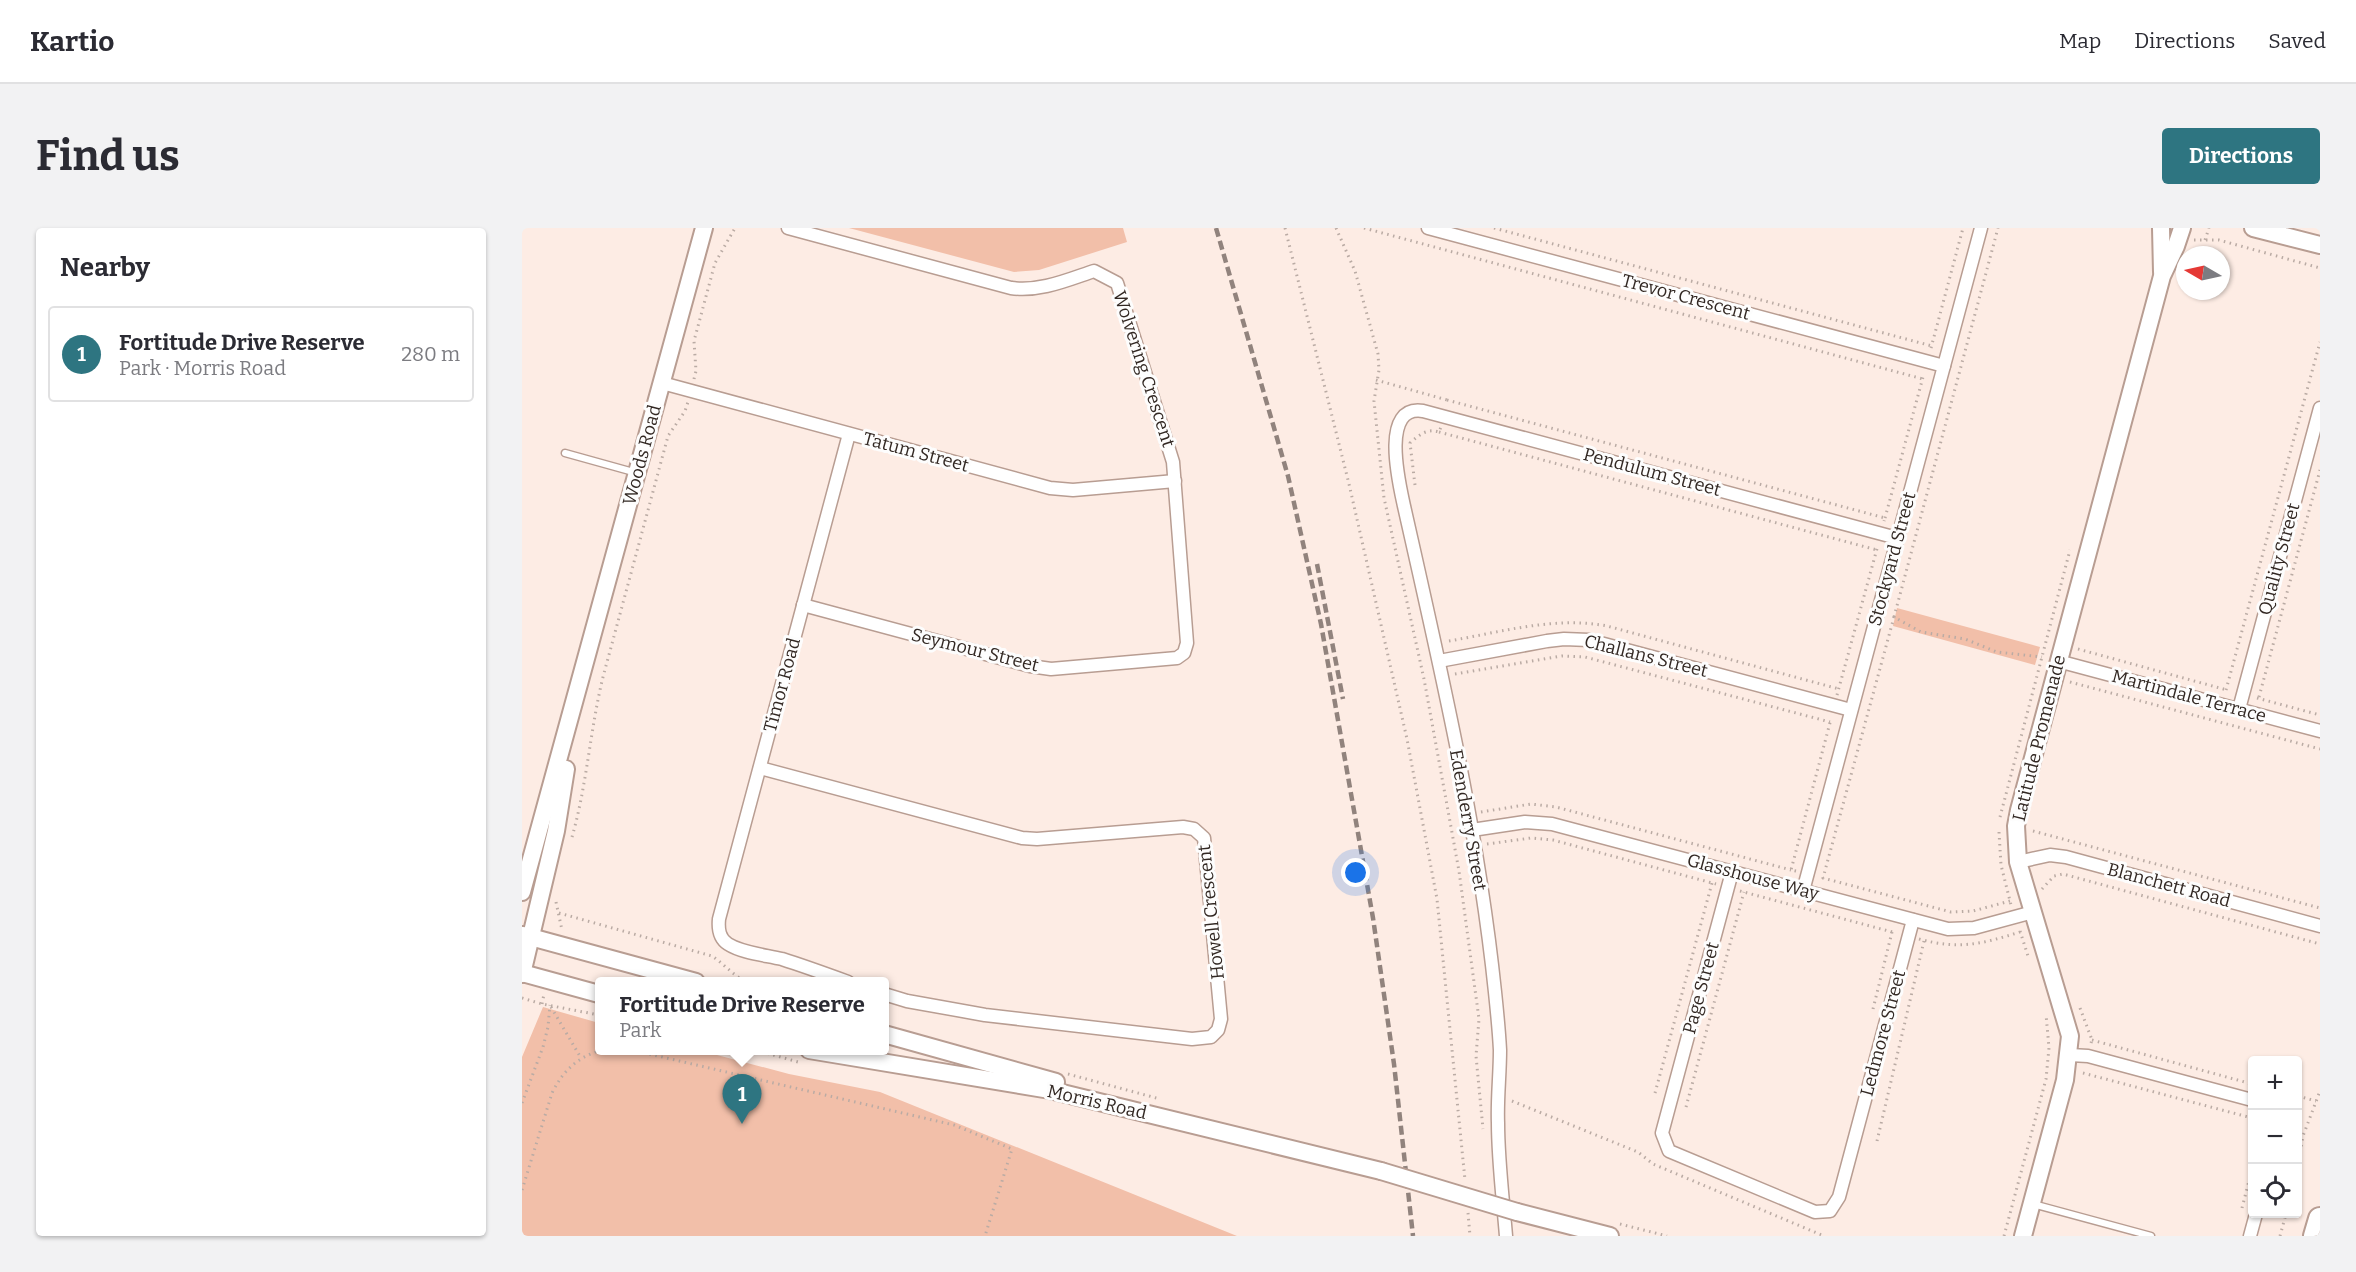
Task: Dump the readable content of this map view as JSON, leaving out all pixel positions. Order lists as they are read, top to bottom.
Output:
{
  "streets": {
    "street": [
      "Trevor Crescent",
      "Wolvering Crescent",
      "Tatum Street",
      "Woods Road",
      "Pendulum Street",
      "Stockyard Street",
      "Quality Street",
      "Seymour Street",
      "Challans Street",
      "Timor Road",
      "Martindale Terrace",
      "Latitude Promenade",
      "Edenderry Street",
      "Glasshouse Way",
      "Blanchett Road",
      "Howell Crescent",
      "Page Street",
      "Ledmore Street",
      "Morris Road"
    ]
  },
  "crossings": [
    ["Trevor Crescent", "Stockyard Street"],
    ["Wolvering Crescent", "Tatum Street"],
    ["Wolvering Crescent", "Seymour Street"],
    ["Tatum Street", "Woods Road"],
    ["Tatum Street", "Timor Road"],
    ["Pendulum Street", "Stockyard Street"],
    ["Pendulum Street", "Edenderry Street"],
    ["Stockyard Street", "Challans Street"],
    ["Stockyard Street", "Glasshouse Way"],
    ["Quality Street", "Martindale Terrace"],
    ["Seymour Street", "Timor Road"],
    ["Challans Street", "Edenderry Street"],
    ["Timor Road", "Howell Crescent"],
    ["Martindale Terrace", "Latitude Promenade"],
    ["Latitude Promenade", "Glasshouse Way"],
    ["Latitude Promenade", "Blanchett Road"],
    ["Edenderry Street", "Glasshouse Way"],
    ["Glasshouse Way", "Page Street"],
    ["Glasshouse Way", "Ledmore Street"],
    ["Page Street", "Ledmore Street"]
  ],
  "north": "left",
  "page": {
    "header": "Kartio",
    "nav": ["Map", "Directions", "Saved"],
    "buttons": "Directions",
    "title": "Find us",
    "heading": "Nearby",
    "list": [
      {
        "mark": "1",
        "name": "Fortitude Drive Reserve",
        "note": "Park · Morris Road",
        "value": "280 m"
      }
    ],
    "popup": ["Fortitude Drive Reserve", "Park"],
    "map_buttons": ["+", "−"],
    "pins": "1"
  }
}
